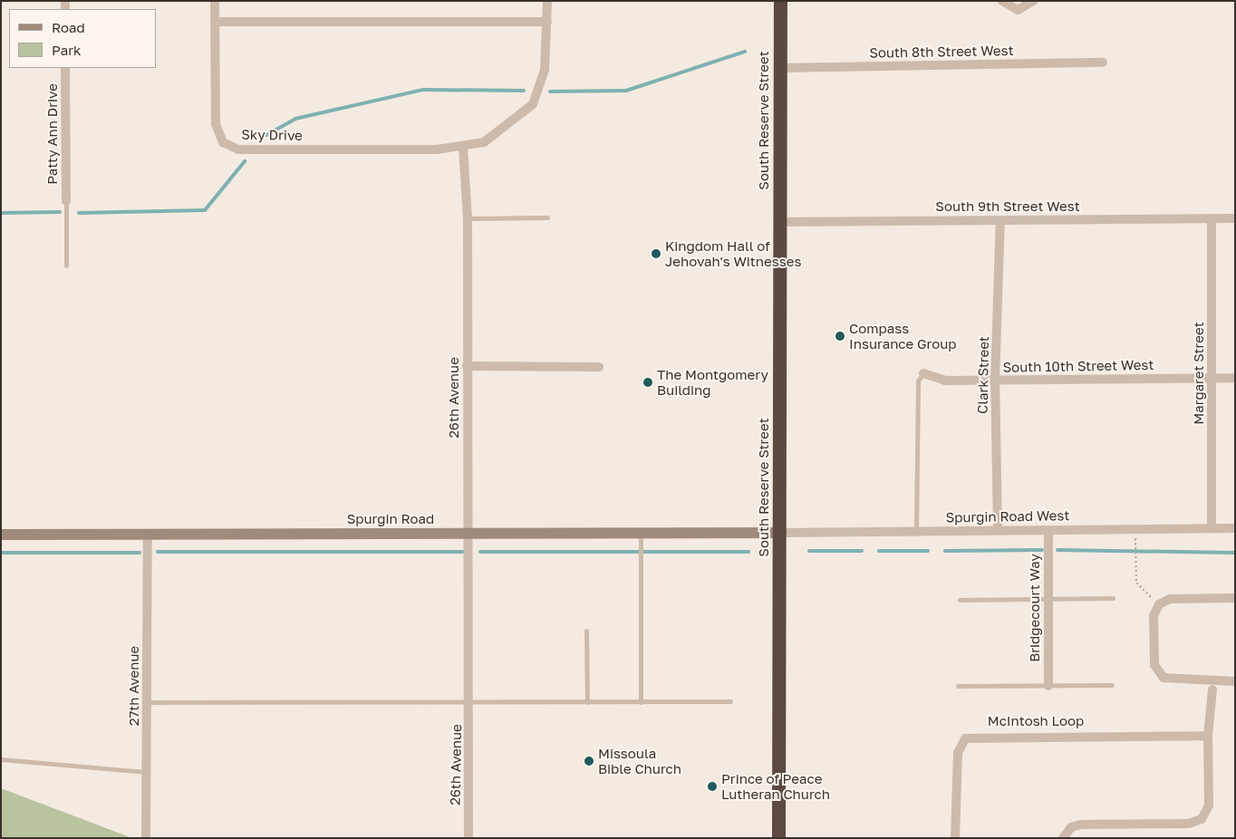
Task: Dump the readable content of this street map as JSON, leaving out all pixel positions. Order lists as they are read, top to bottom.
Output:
{
  "streets": {
    "highway": ["South Reserve Street"],
    "street": [
      "South 8th Street West",
      "Patty Ann Drive",
      "Sky Drive",
      "South 9th Street West",
      "South 10th Street West",
      "Margaret Street",
      "Clark Street",
      "26th Avenue",
      "Spurgin Road West",
      "Spurgin Road",
      "Bridgecourt Way",
      "27th Avenue",
      "McIntosh Loop"
    ]
  },
  "crossings": [
    ["South 8th Street West", "South Reserve Street"],
    ["South Reserve Street", "South 9th Street West"],
    ["South Reserve Street", "Spurgin Road West"],
    ["South Reserve Street", "Spurgin Road"],
    ["Sky Drive", "26th Avenue"],
    ["South 9th Street West", "Margaret Street"],
    ["South 9th Street West", "Clark Street"],
    ["South 10th Street West", "Margaret Street"],
    ["South 10th Street West", "Clark Street"],
    ["Margaret Street", "Spurgin Road West"],
    ["Clark Street", "Spurgin Road West"],
    ["26th Avenue", "Spurgin Road"],
    ["Spurgin Road West", "Spurgin Road"],
    ["Spurgin Road West", "Bridgecourt Way"],
    ["Spurgin Road", "27th Avenue"]
  ],
  "places": [
    "Kingdom Hall of Jehovah's Witnesses",
    "Compass Insurance Group",
    "The Montgomery Building",
    "Missoula Bible Church",
    "Prince of Peace Lutheran Church"
  ],
  "legend": ["Road", "Park"]
}
